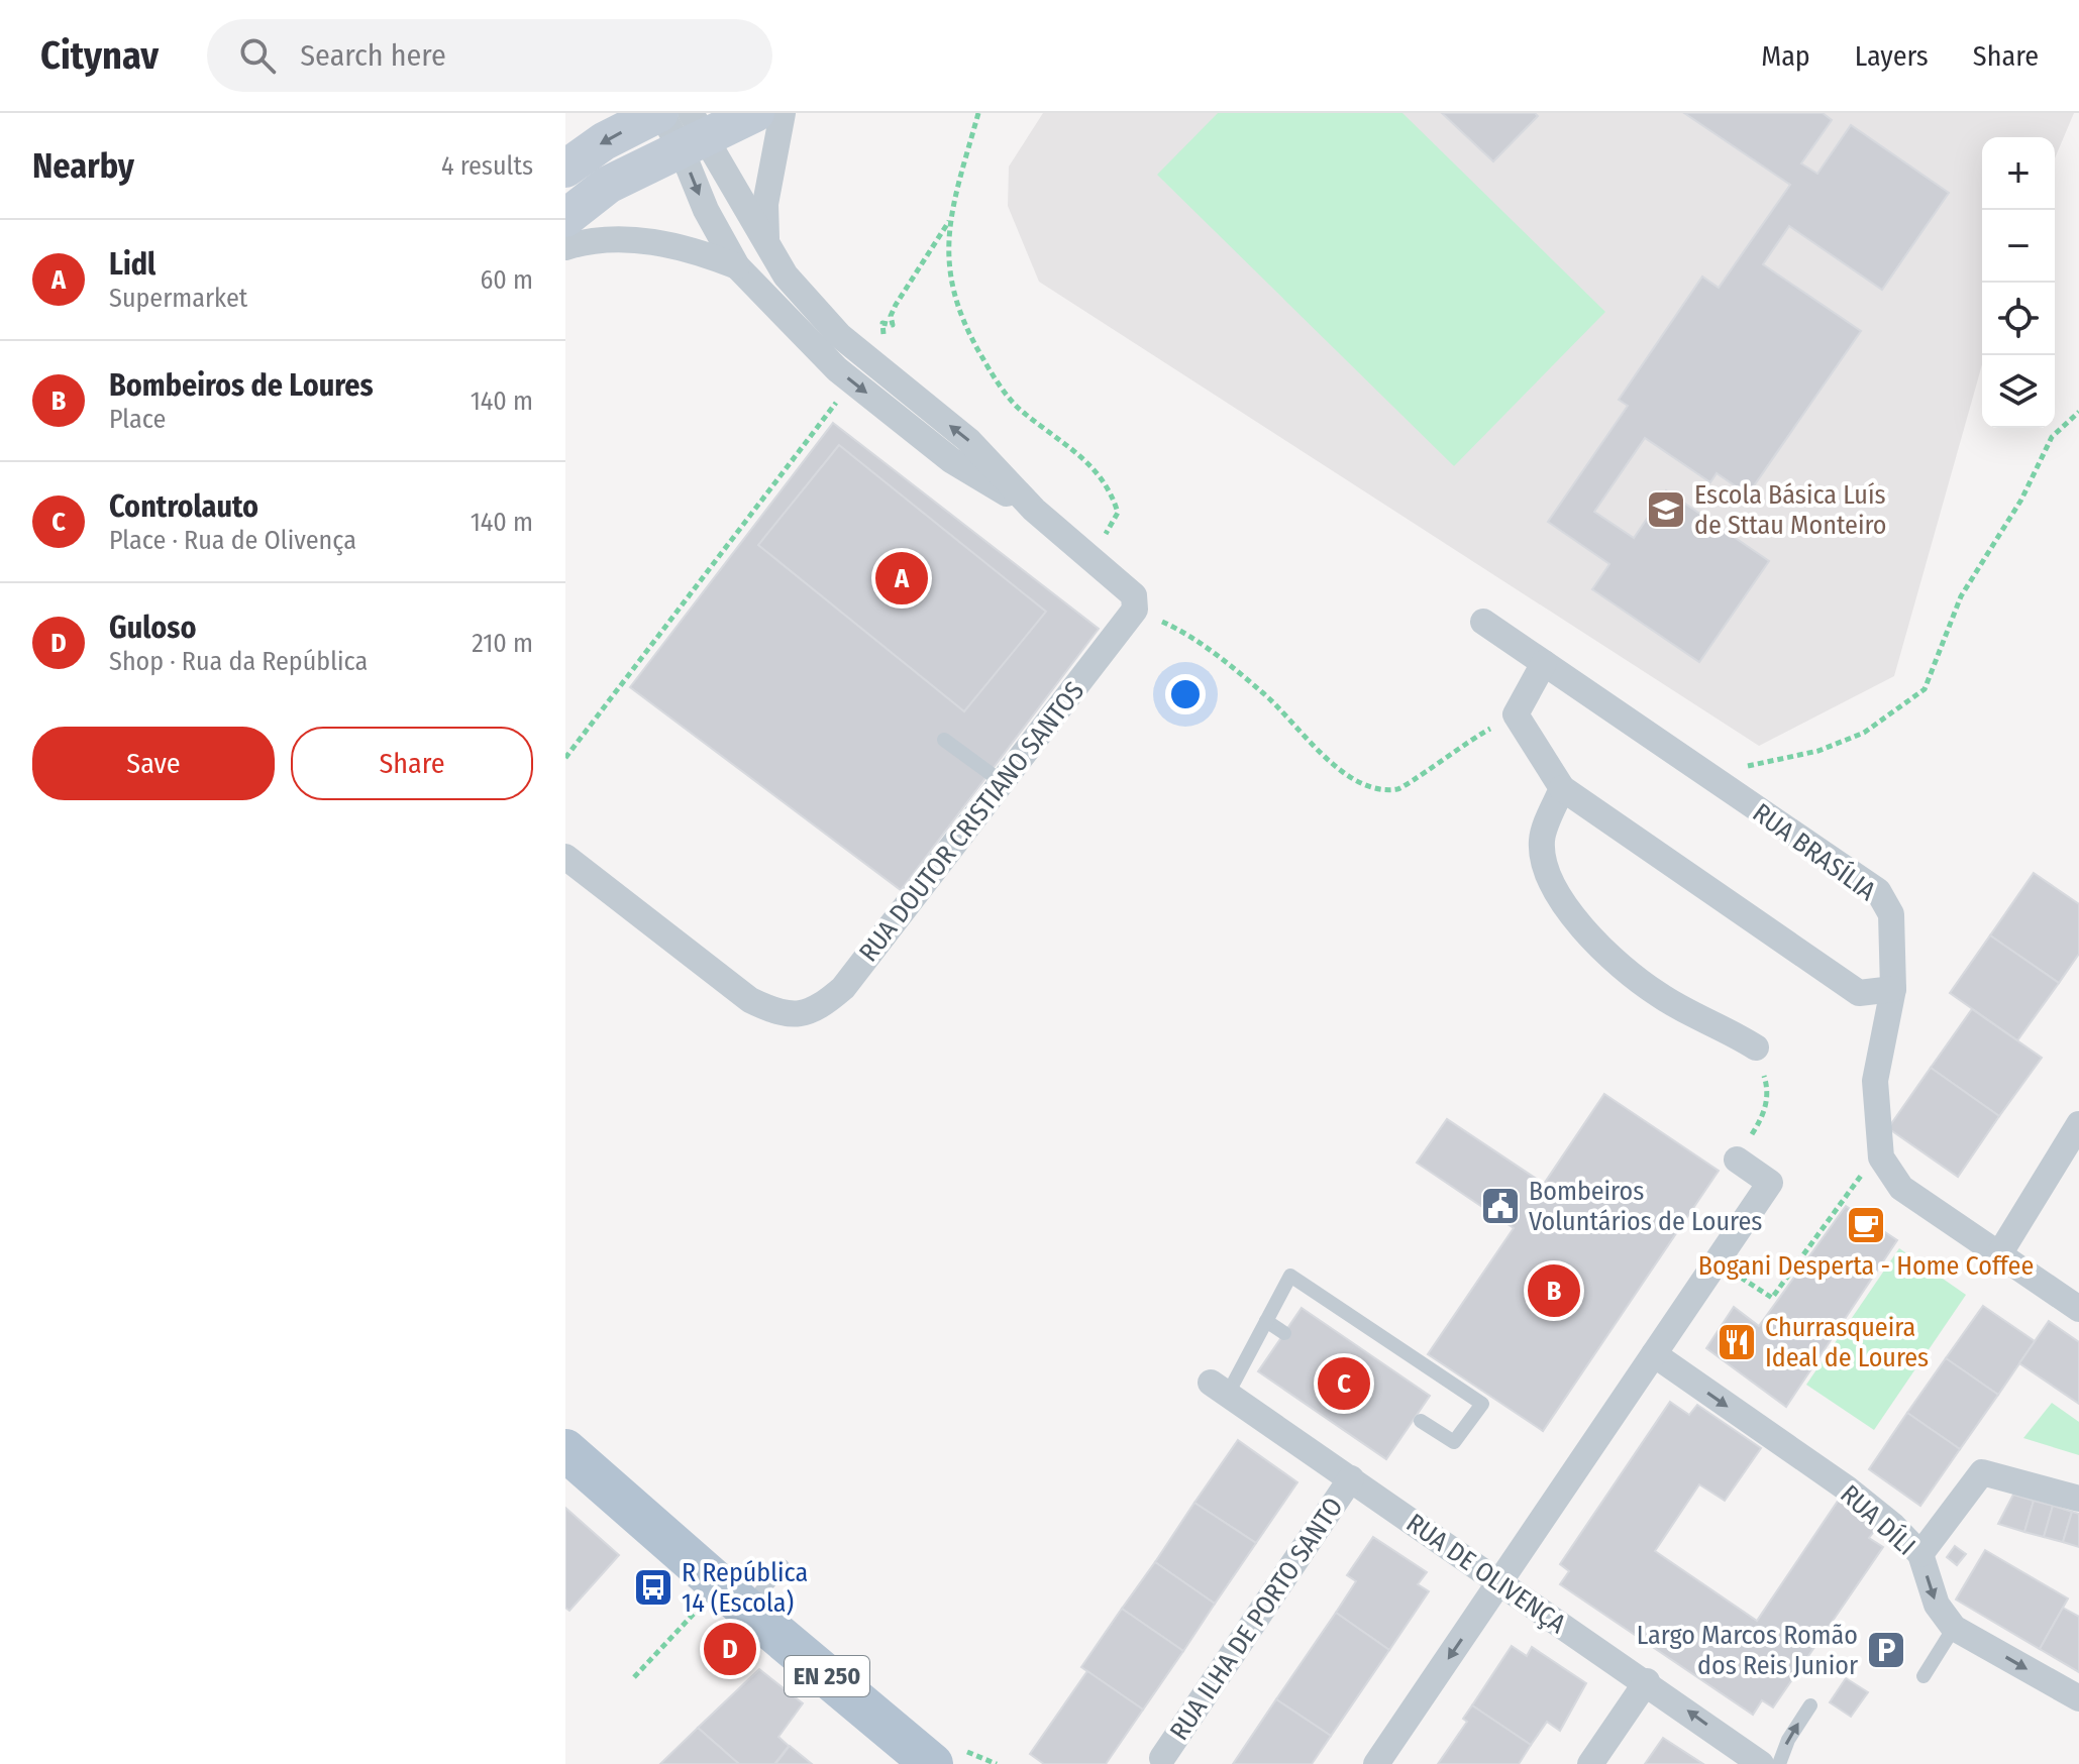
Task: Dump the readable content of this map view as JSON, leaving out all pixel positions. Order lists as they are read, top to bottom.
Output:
{
  "streets": {
    "main road": ["EN 250"],
    "street": [
      "RUA DOUTOR CRISTIANO SANTOS",
      "RUA BRASÍLIA",
      "RUA DÍLI",
      "RUA DE OLIVENÇA",
      "RUA ILHA DE PORTO SANTO"
    ]
  },
  "crossings": [
    ["RUA DE OLIVENÇA", "RUA ILHA DE PORTO SANTO"]
  ],
  "one_way": ["RUA DÍLI"],
  "places": {
    "school or university": ["Escola Básica Luís de Sttau Monteiro"],
    "public building": ["Bombeiros Voluntários de Loures"],
    "cafe": ["Bogani Desperta - Home Coffee"],
    "restaurant": ["Churrasqueira Ideal de Loures"],
    "bus stop": ["R República 14 (Escola)"],
    "parking": ["Largo Marcos Romão dos Reis Junior"]
  },
  "page": {
    "header": "Citynav",
    "search": "Search here",
    "nav": ["Map", "Layers", "Share"],
    "heading": ["Nearby", "4 results"],
    "map_buttons": ["+", "−"],
    "list": [
      {
        "mark": "A",
        "name": "Lidl",
        "note": "Supermarket",
        "value": "60 m"
      },
      {
        "mark": "B",
        "name": "Bombeiros de Loures",
        "note": "Place",
        "value": "140 m"
      },
      {
        "mark": "C",
        "name": "Controlauto",
        "note": "Place · Rua de Olivença",
        "value": "140 m"
      },
      {
        "mark": "D",
        "name": "Guloso",
        "note": "Shop · Rua da República",
        "value": "210 m"
      }
    ],
    "pins": [
      "A",
      "B",
      "C",
      "D"
    ],
    "buttons": ["Save", "Share"]
  }
}
